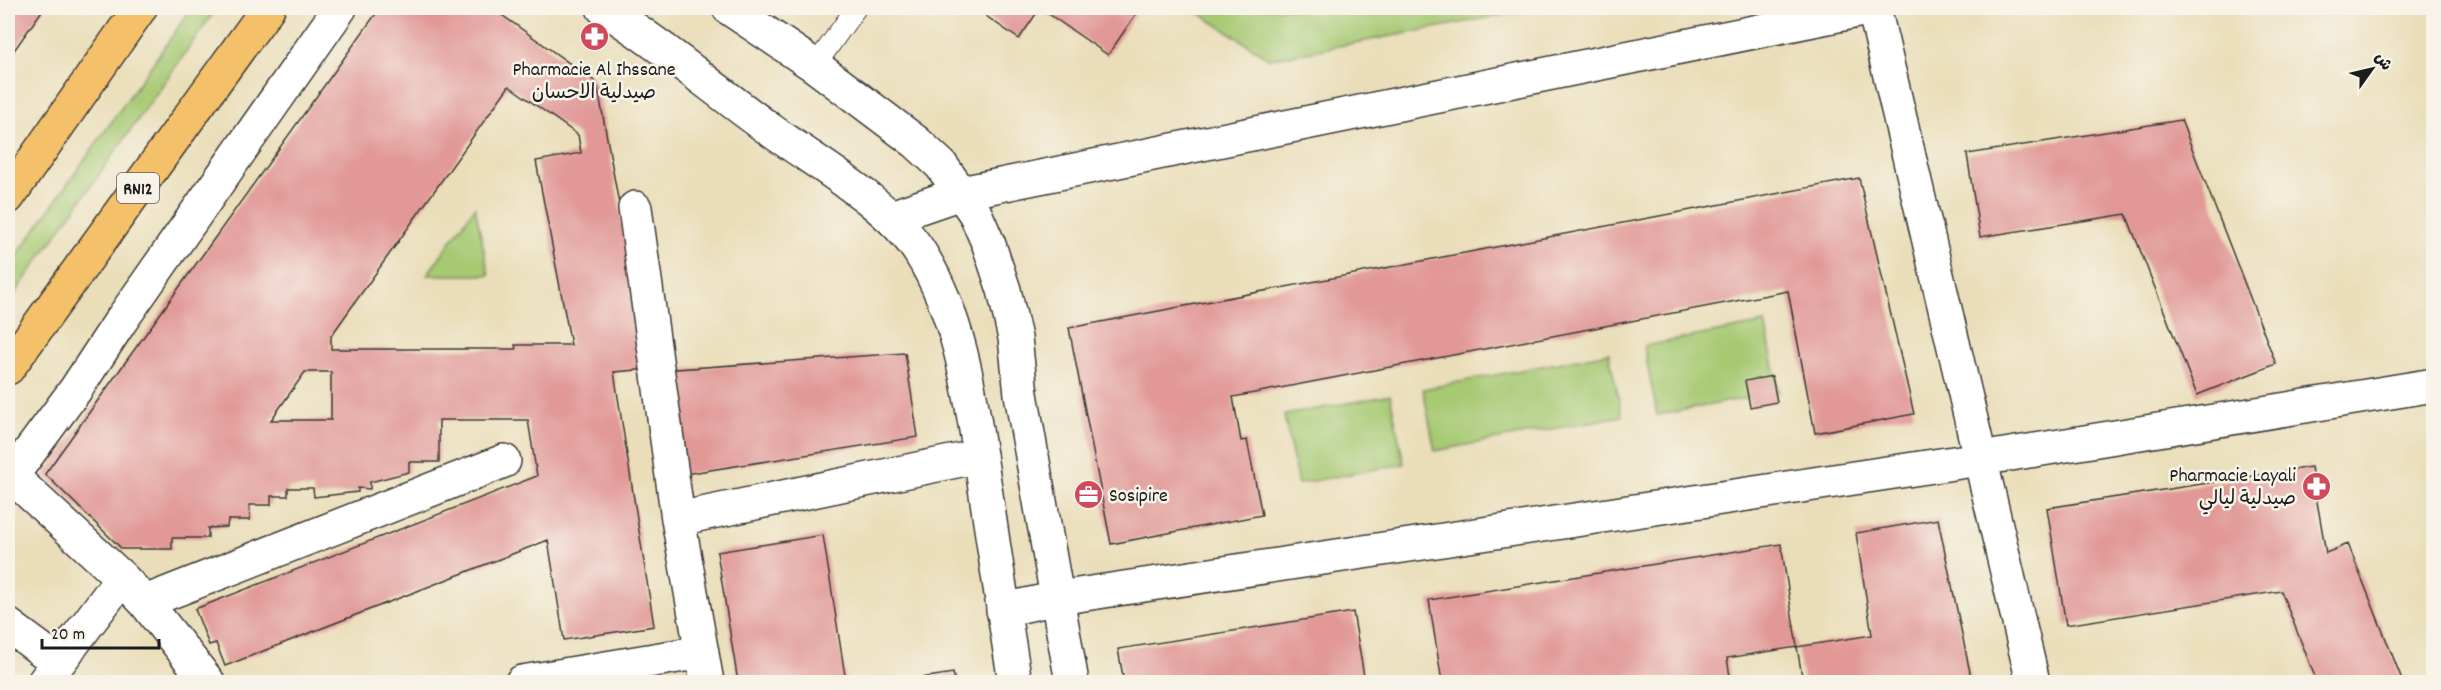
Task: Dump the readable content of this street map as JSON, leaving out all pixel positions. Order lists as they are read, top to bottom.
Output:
{
  "streets": {
    "main road": ["RN12"]
  },
  "places": {
    "pharmacy": ["Pharmacie Al Ihssane صيدلية الاحسان", "Pharmacie Layali صيدلية ليالي"],
    "office": ["Sosipire"]
  },
  "scale_bar": "20 m",
  "north": "top right"
}
